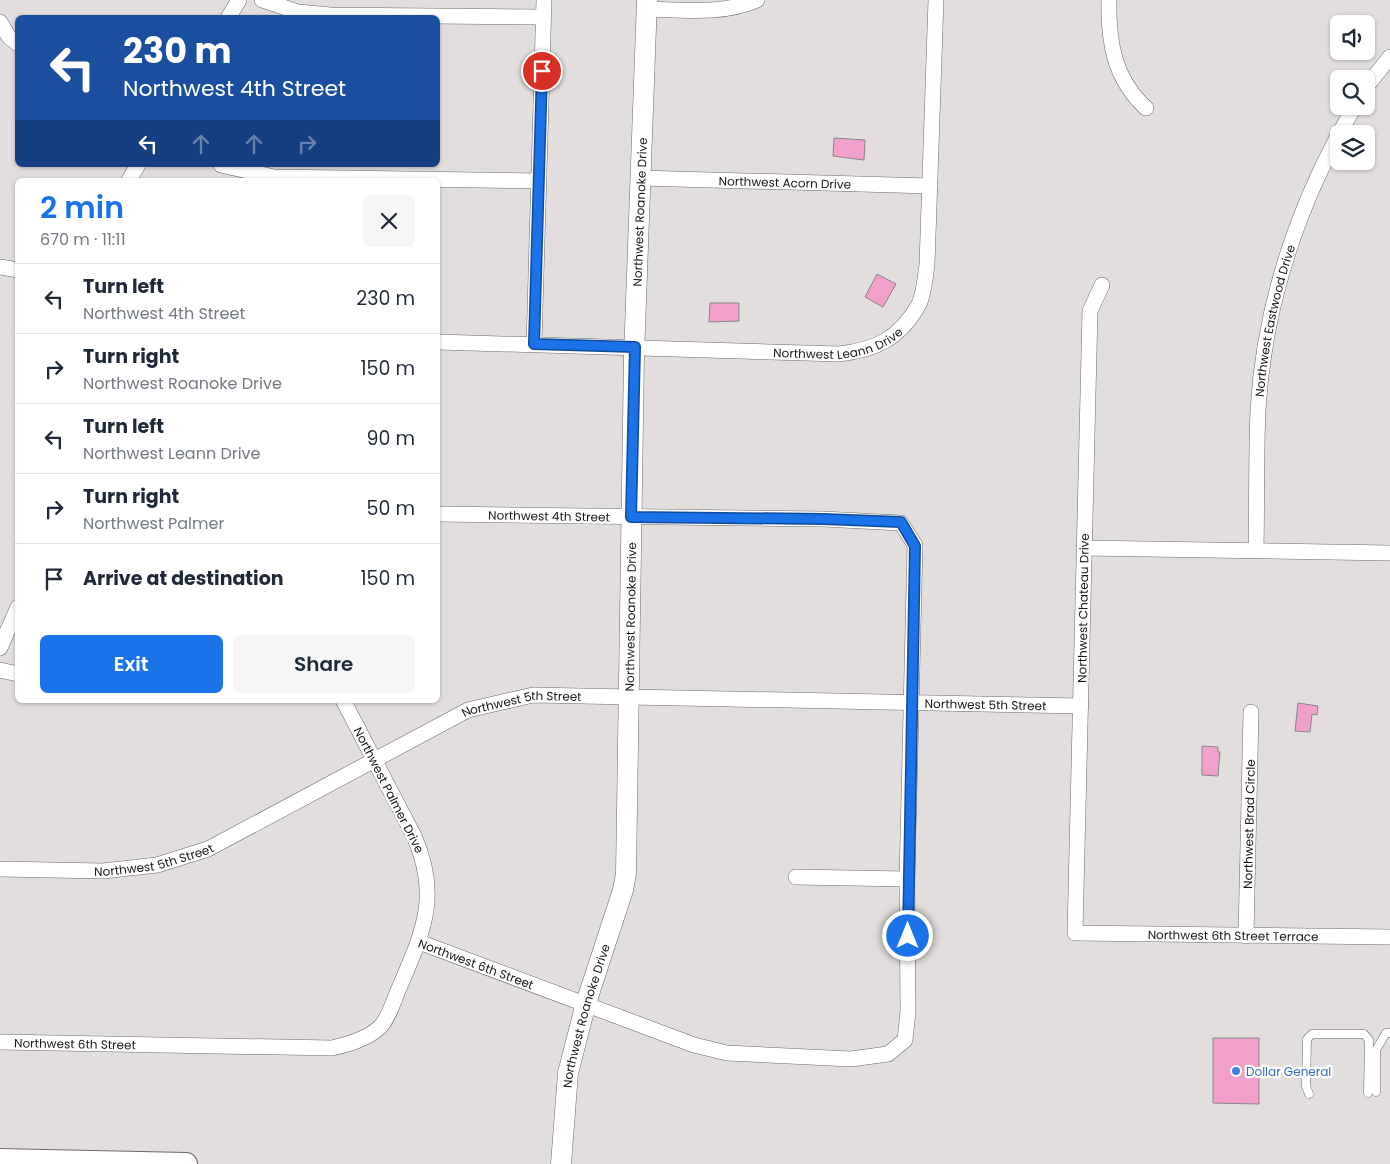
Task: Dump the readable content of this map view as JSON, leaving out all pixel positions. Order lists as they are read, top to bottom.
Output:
{
  "streets": {
    "street": [
      "Northwest Acorn Drive",
      "Northwest Roanoke Drive",
      "Northwest Eastwood Drive",
      "Northwest Leann Drive",
      "Northwest 4th Street",
      "Northwest Chateau Drive",
      "Northwest 5th Street",
      "Northwest Palmer Drive",
      "Northwest Brad Circle",
      "Northwest 6th Street Terrace",
      "Northwest 6th Street"
    ]
  },
  "crossings": [
    ["Northwest Acorn Drive", "Northwest Roanoke Drive"],
    ["Northwest Acorn Drive", "Northwest Leann Drive"],
    ["Northwest Roanoke Drive", "Northwest Leann Drive"],
    ["Northwest Roanoke Drive", "Northwest 4th Street"],
    ["Northwest Roanoke Drive", "Northwest 5th Street"],
    ["Northwest Roanoke Drive", "Northwest 6th Street"],
    ["Northwest 4th Street", "Northwest 5th Street"],
    ["Northwest Chateau Drive", "Northwest 5th Street"],
    ["Northwest Chateau Drive", "Northwest 6th Street Terrace"],
    ["Northwest 5th Street", "Northwest Palmer Drive"],
    ["Northwest Palmer Drive", "Northwest 6th Street"],
    ["Northwest Brad Circle", "Northwest 6th Street Terrace"]
  ],
  "places": ["Dollar General"],
  "page": {
    "turn": ["230 m", "Northwest 4th Street"],
    "heading": ["2 min", "670 m · 11:11"],
    "list": [
      {
        "name": "Turn left",
        "note": "Northwest 4th Street",
        "value": "230 m"
      },
      {
        "name": "Turn right",
        "note": "Northwest Roanoke Drive",
        "value": "150 m"
      },
      {
        "name": "Turn left",
        "note": "Northwest Leann Drive",
        "value": "90 m"
      },
      {
        "name": "Turn right",
        "note": "Northwest Palmer",
        "value": "50 m"
      },
      {
        "name": "Arrive at destination",
        "value": "150 m"
      }
    ],
    "buttons": ["Exit", "Share"]
  }
}
